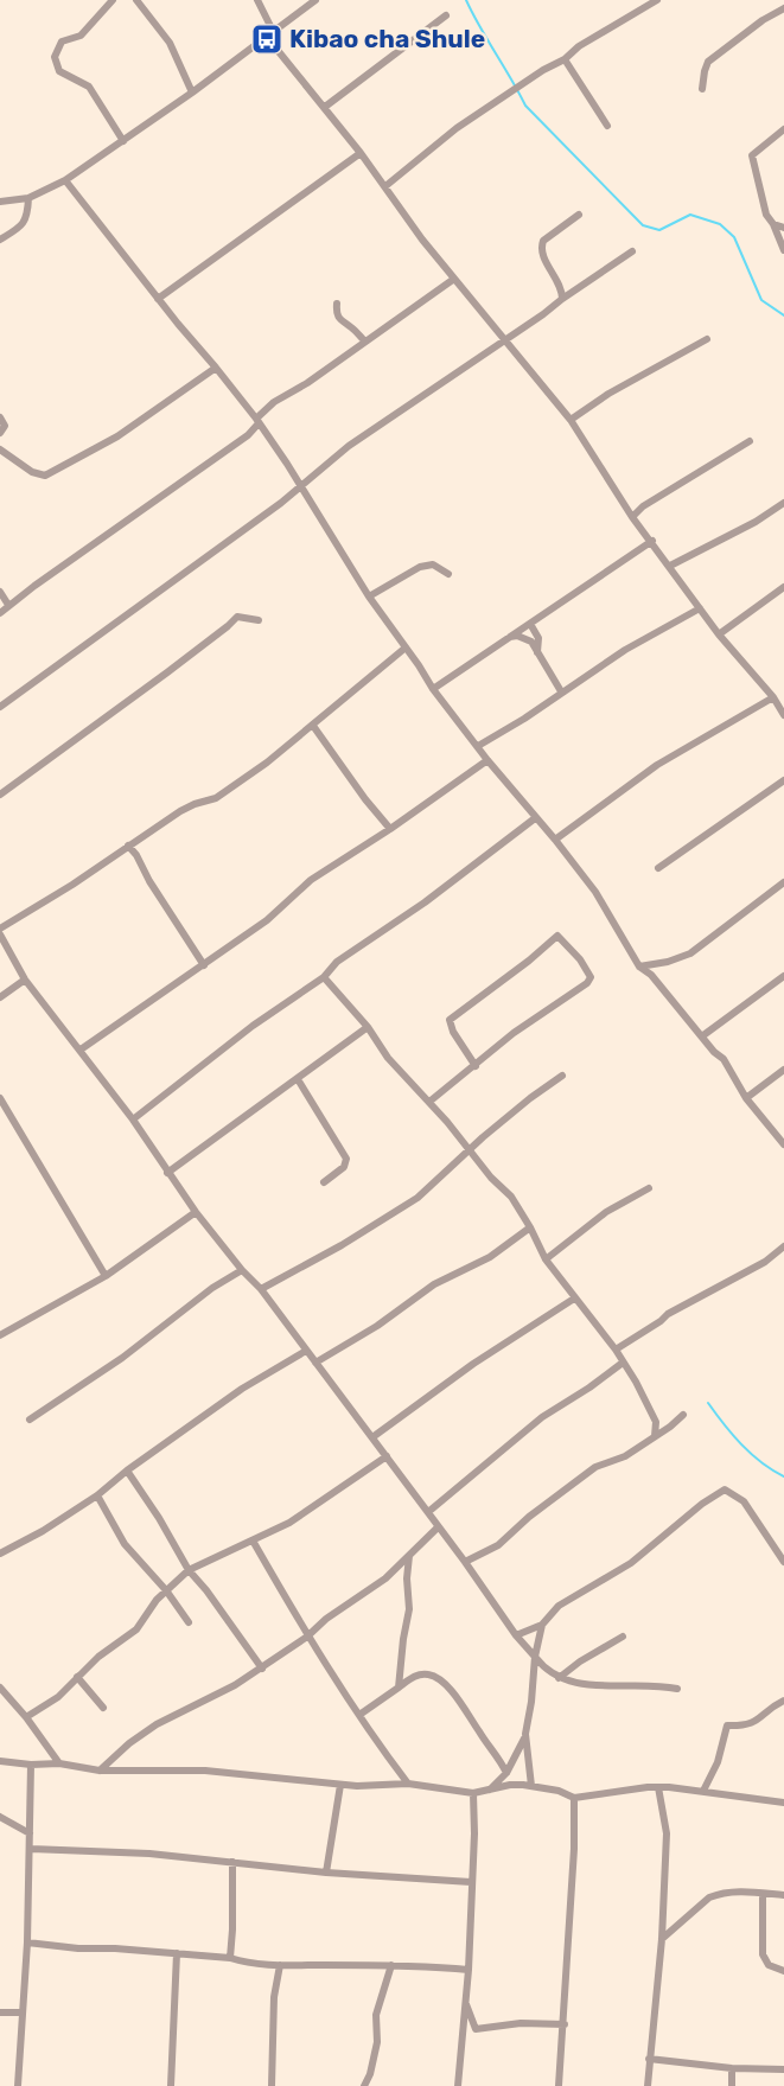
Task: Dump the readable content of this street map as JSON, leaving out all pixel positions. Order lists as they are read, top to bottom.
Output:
{
  "places": {
    "bus stop": ["Kibao cha Shule"]
  }
}
